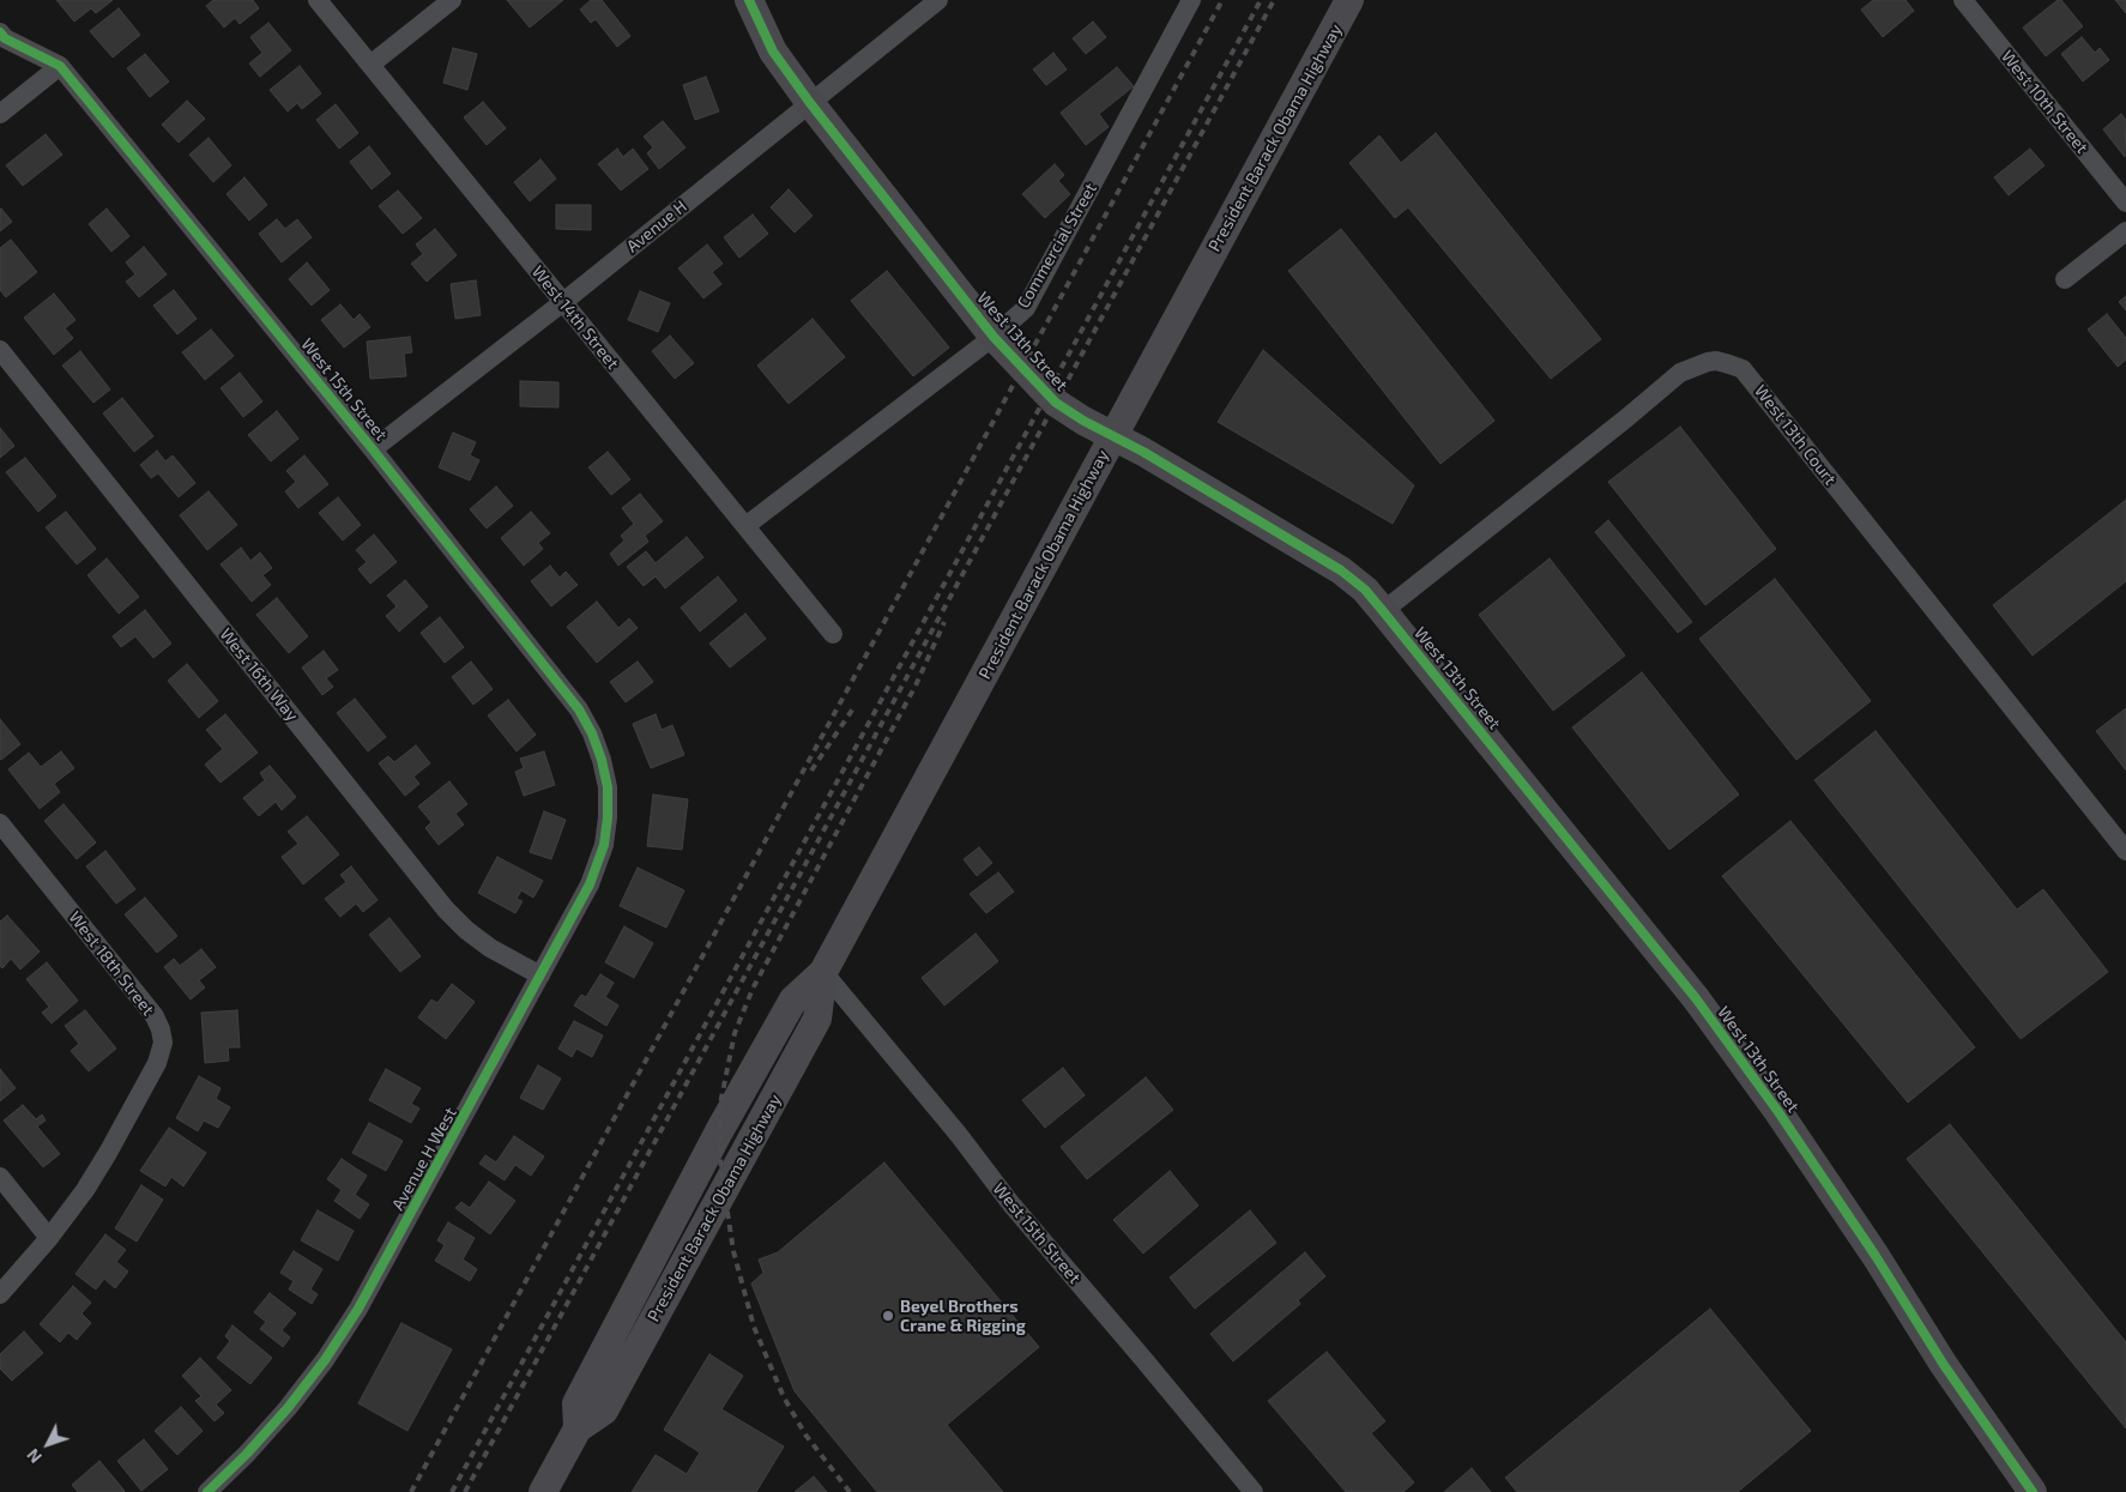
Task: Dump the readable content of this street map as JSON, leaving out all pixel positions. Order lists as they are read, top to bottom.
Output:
{
  "streets": {
    "street": [
      "West 10th Street",
      "President Barack Obama Highway",
      "Avenue H",
      "Commercial Street",
      "West 14th Street",
      "West 13th Street",
      "West 15th Street",
      "West 13th Court",
      "West 16th Way",
      "West 18th Street",
      "Avenue H West"
    ]
  },
  "crossings": [
    ["President Barack Obama Highway", "West 13th Street"],
    ["President Barack Obama Highway", "West 15th Street"],
    ["Avenue H", "West 14th Street"],
    ["Avenue H", "West 13th Street"],
    ["Avenue H", "West 15th Street"],
    ["Commercial Street", "West 14th Street"],
    ["Commercial Street", "West 13th Street"],
    ["West 13th Street", "West 13th Court"],
    ["West 15th Street", "Avenue H West"],
    ["West 16th Way", "Avenue H West"]
  ],
  "places": ["Beyel Brothers Crane & Rigging"],
  "north": "bottom left"
}
